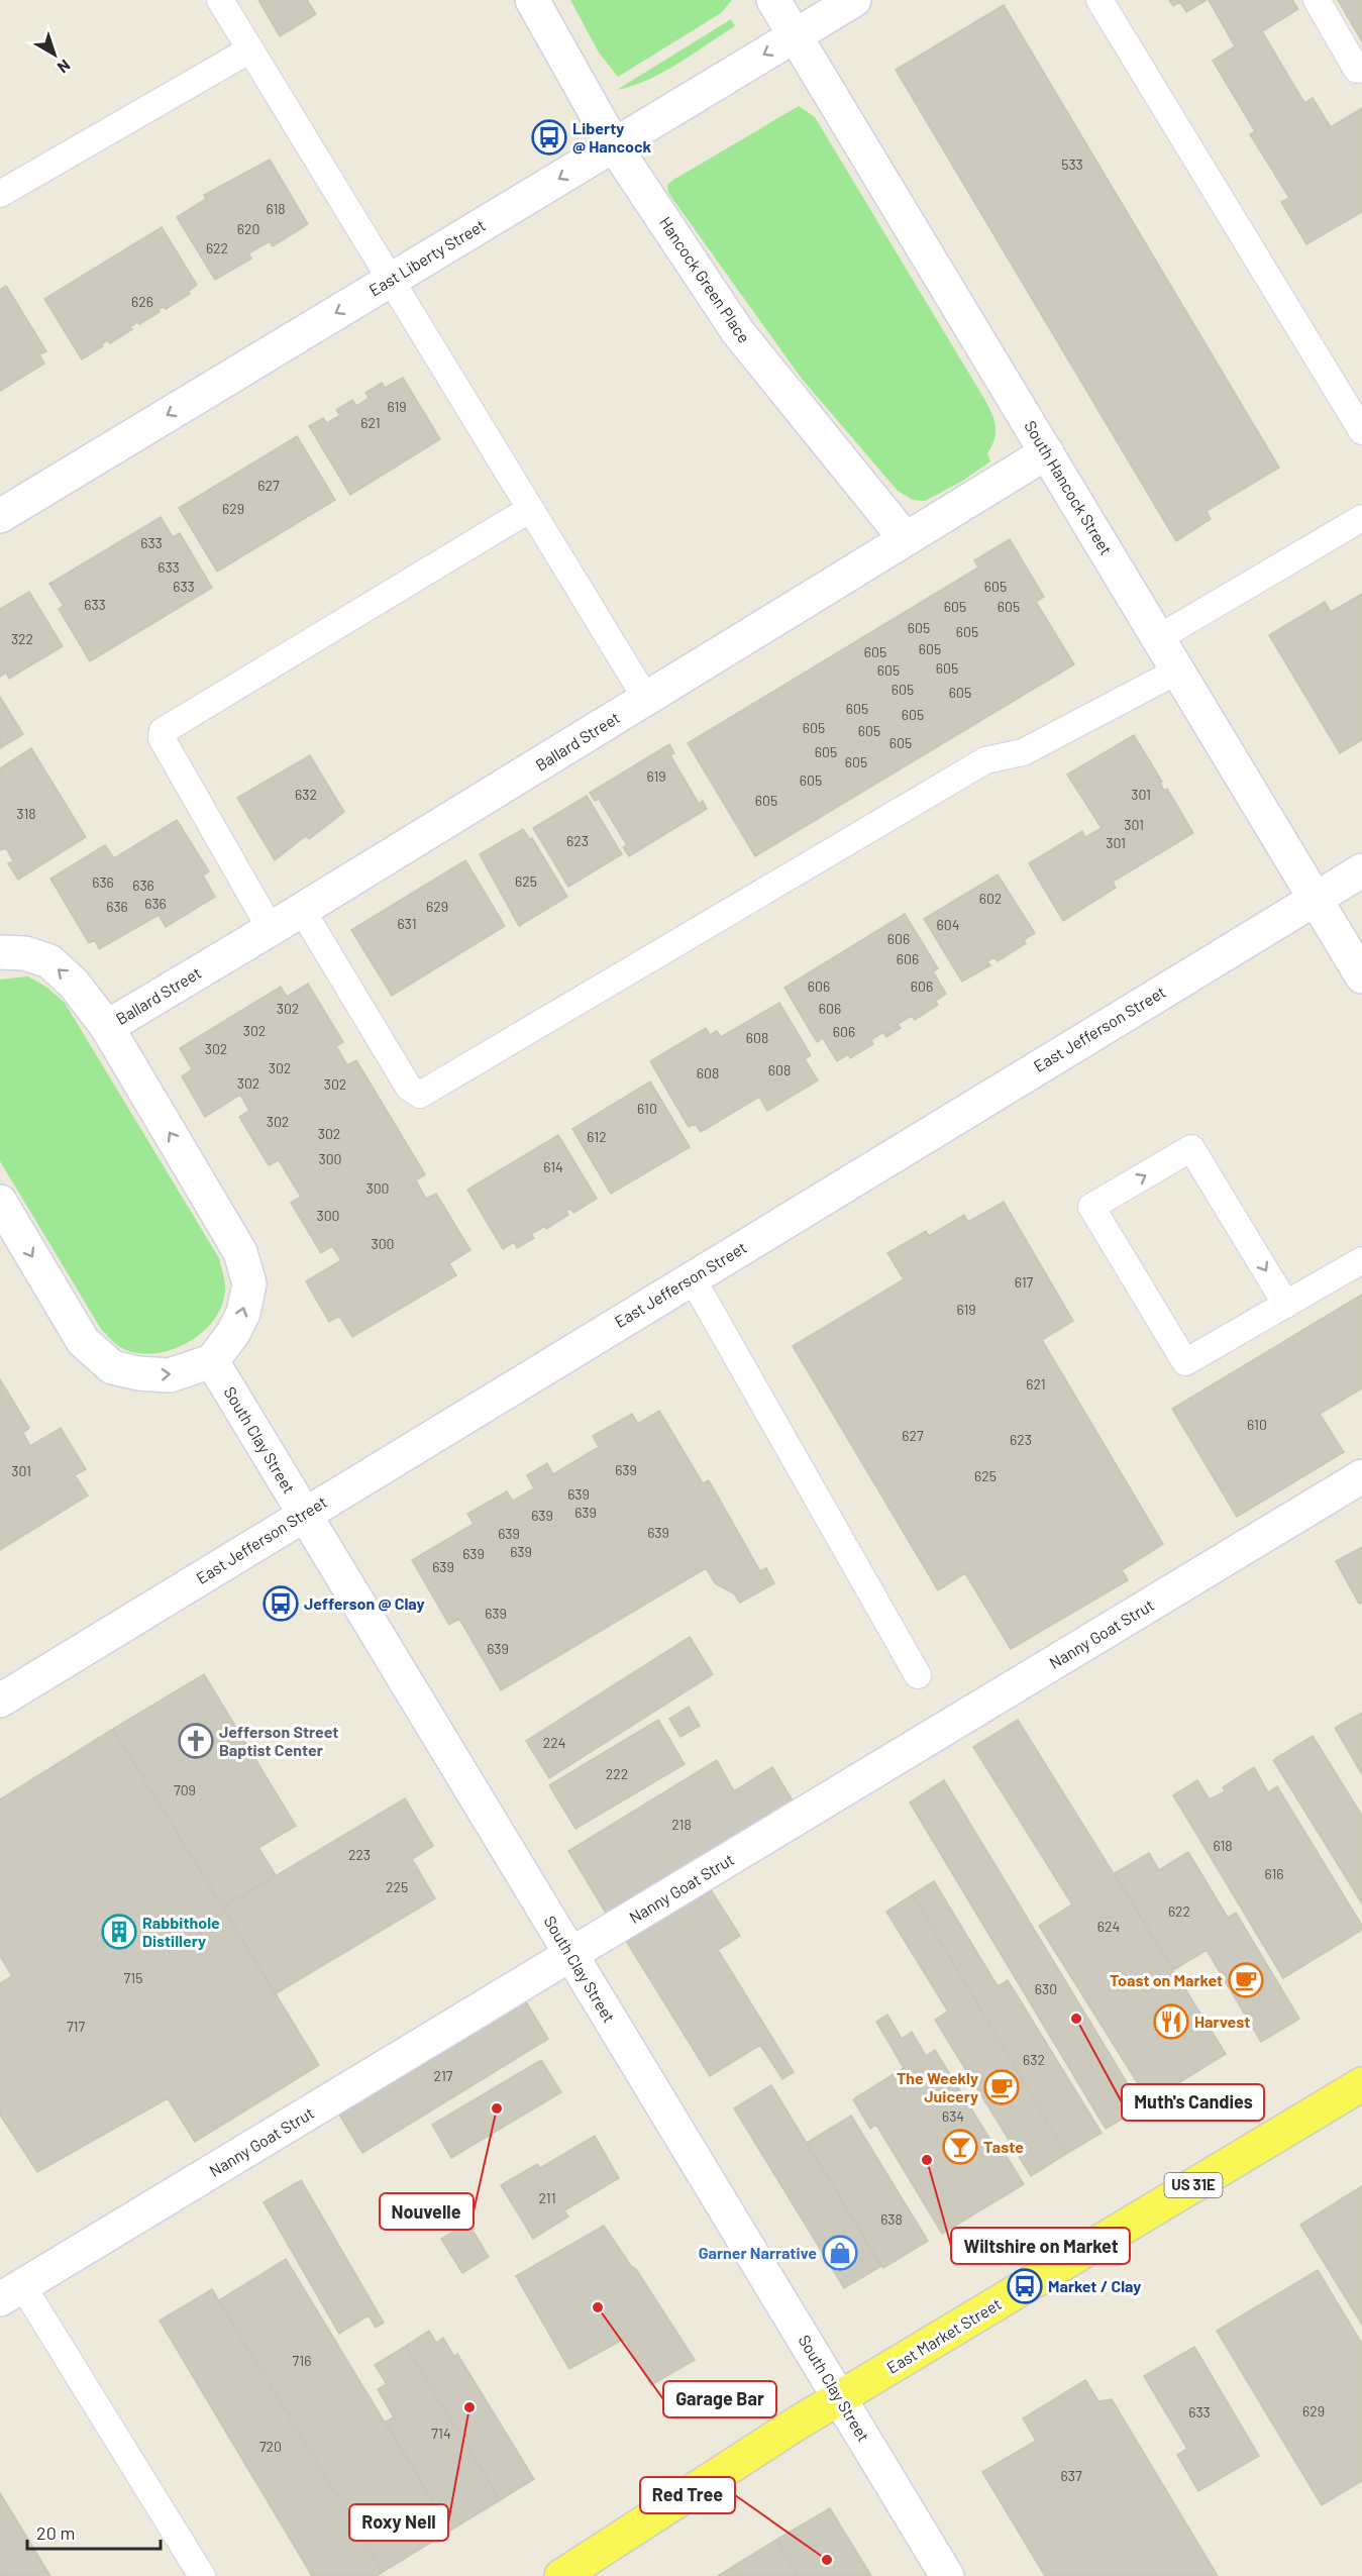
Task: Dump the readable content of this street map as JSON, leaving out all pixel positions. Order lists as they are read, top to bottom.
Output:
{
  "streets": {
    "main road": ["US 31E", "East Market Street"],
    "street": [
      "East Liberty Street",
      "Hancock Green Place",
      "South Hancock Street",
      "Ballard Street",
      "East Jefferson Street",
      "South Clay Street",
      "Nanny Goat Strut"
    ]
  },
  "crossings": [
    ["East Liberty Street", "Hancock Green Place"],
    ["East Liberty Street", "South Hancock Street"],
    ["Hancock Green Place", "Ballard Street"],
    ["South Hancock Street", "Ballard Street"],
    ["South Hancock Street", "East Jefferson Street"],
    ["East Jefferson Street", "South Clay Street"],
    ["South Clay Street", "Nanny Goat Strut"],
    ["South Clay Street", "East Market Street"]
  ],
  "one_way": ["East Liberty Street"],
  "places": {
    "bus stop": ["Liberty @ Hancock", "Jefferson @ Clay", "Market / Clay"],
    "church": ["Jefferson Street Baptist Center"],
    "building": ["Rabbithole Distillery"],
    "cafe": ["Toast on Market", "The Weekly Juicery"],
    "other": [
      "Muth's Candies",
      "Nouvelle",
      "Wiltshire on Market",
      "Garage Bar",
      "Roxy Nell",
      "Red Tree"
    ],
    "restaurant": ["Harvest"],
    "bar": ["Taste"],
    "shop": ["Garner Narrative"]
  },
  "house_numbers": [
    "533",
    "618",
    "620",
    "622",
    "626",
    "619",
    "621",
    "627",
    "629",
    "633",
    "633",
    "633",
    "605",
    "633",
    "605",
    "605",
    "605",
    "605",
    "322",
    "605",
    "605",
    "605",
    "605",
    "605",
    "605",
    "605",
    "605",
    "605",
    "605",
    "605",
    "605",
    "605",
    "619",
    "605",
    "632",
    "301",
    "605",
    "318",
    "301",
    "623",
    "301",
    "625",
    "636",
    "636",
    "602",
    "636",
    "636",
    "629",
    "631",
    "604",
    "606",
    "606",
    "606",
    "606",
    "302",
    "606",
    "302",
    "606",
    "608",
    "302",
    "302",
    "608",
    "608",
    "302",
    "302",
    "610",
    "302",
    "302",
    "612",
    "300",
    "614",
    "300",
    "300",
    "300",
    "617",
    "619",
    "621",
    "610",
    "627",
    "623",
    "639",
    "301",
    "625",
    "639",
    "639",
    "639",
    "639",
    "639",
    "639",
    "639",
    "639",
    "639",
    "639",
    "224",
    "222",
    "709",
    "218",
    "618",
    "223",
    "616",
    "225",
    "622",
    "624",
    "715",
    "630",
    "717",
    "632",
    "217",
    "634",
    "211",
    "638",
    "716",
    "629",
    "633",
    "714",
    "720",
    "637"
  ],
  "scale_bar": "20 m",
  "north": "bottom right"
}
